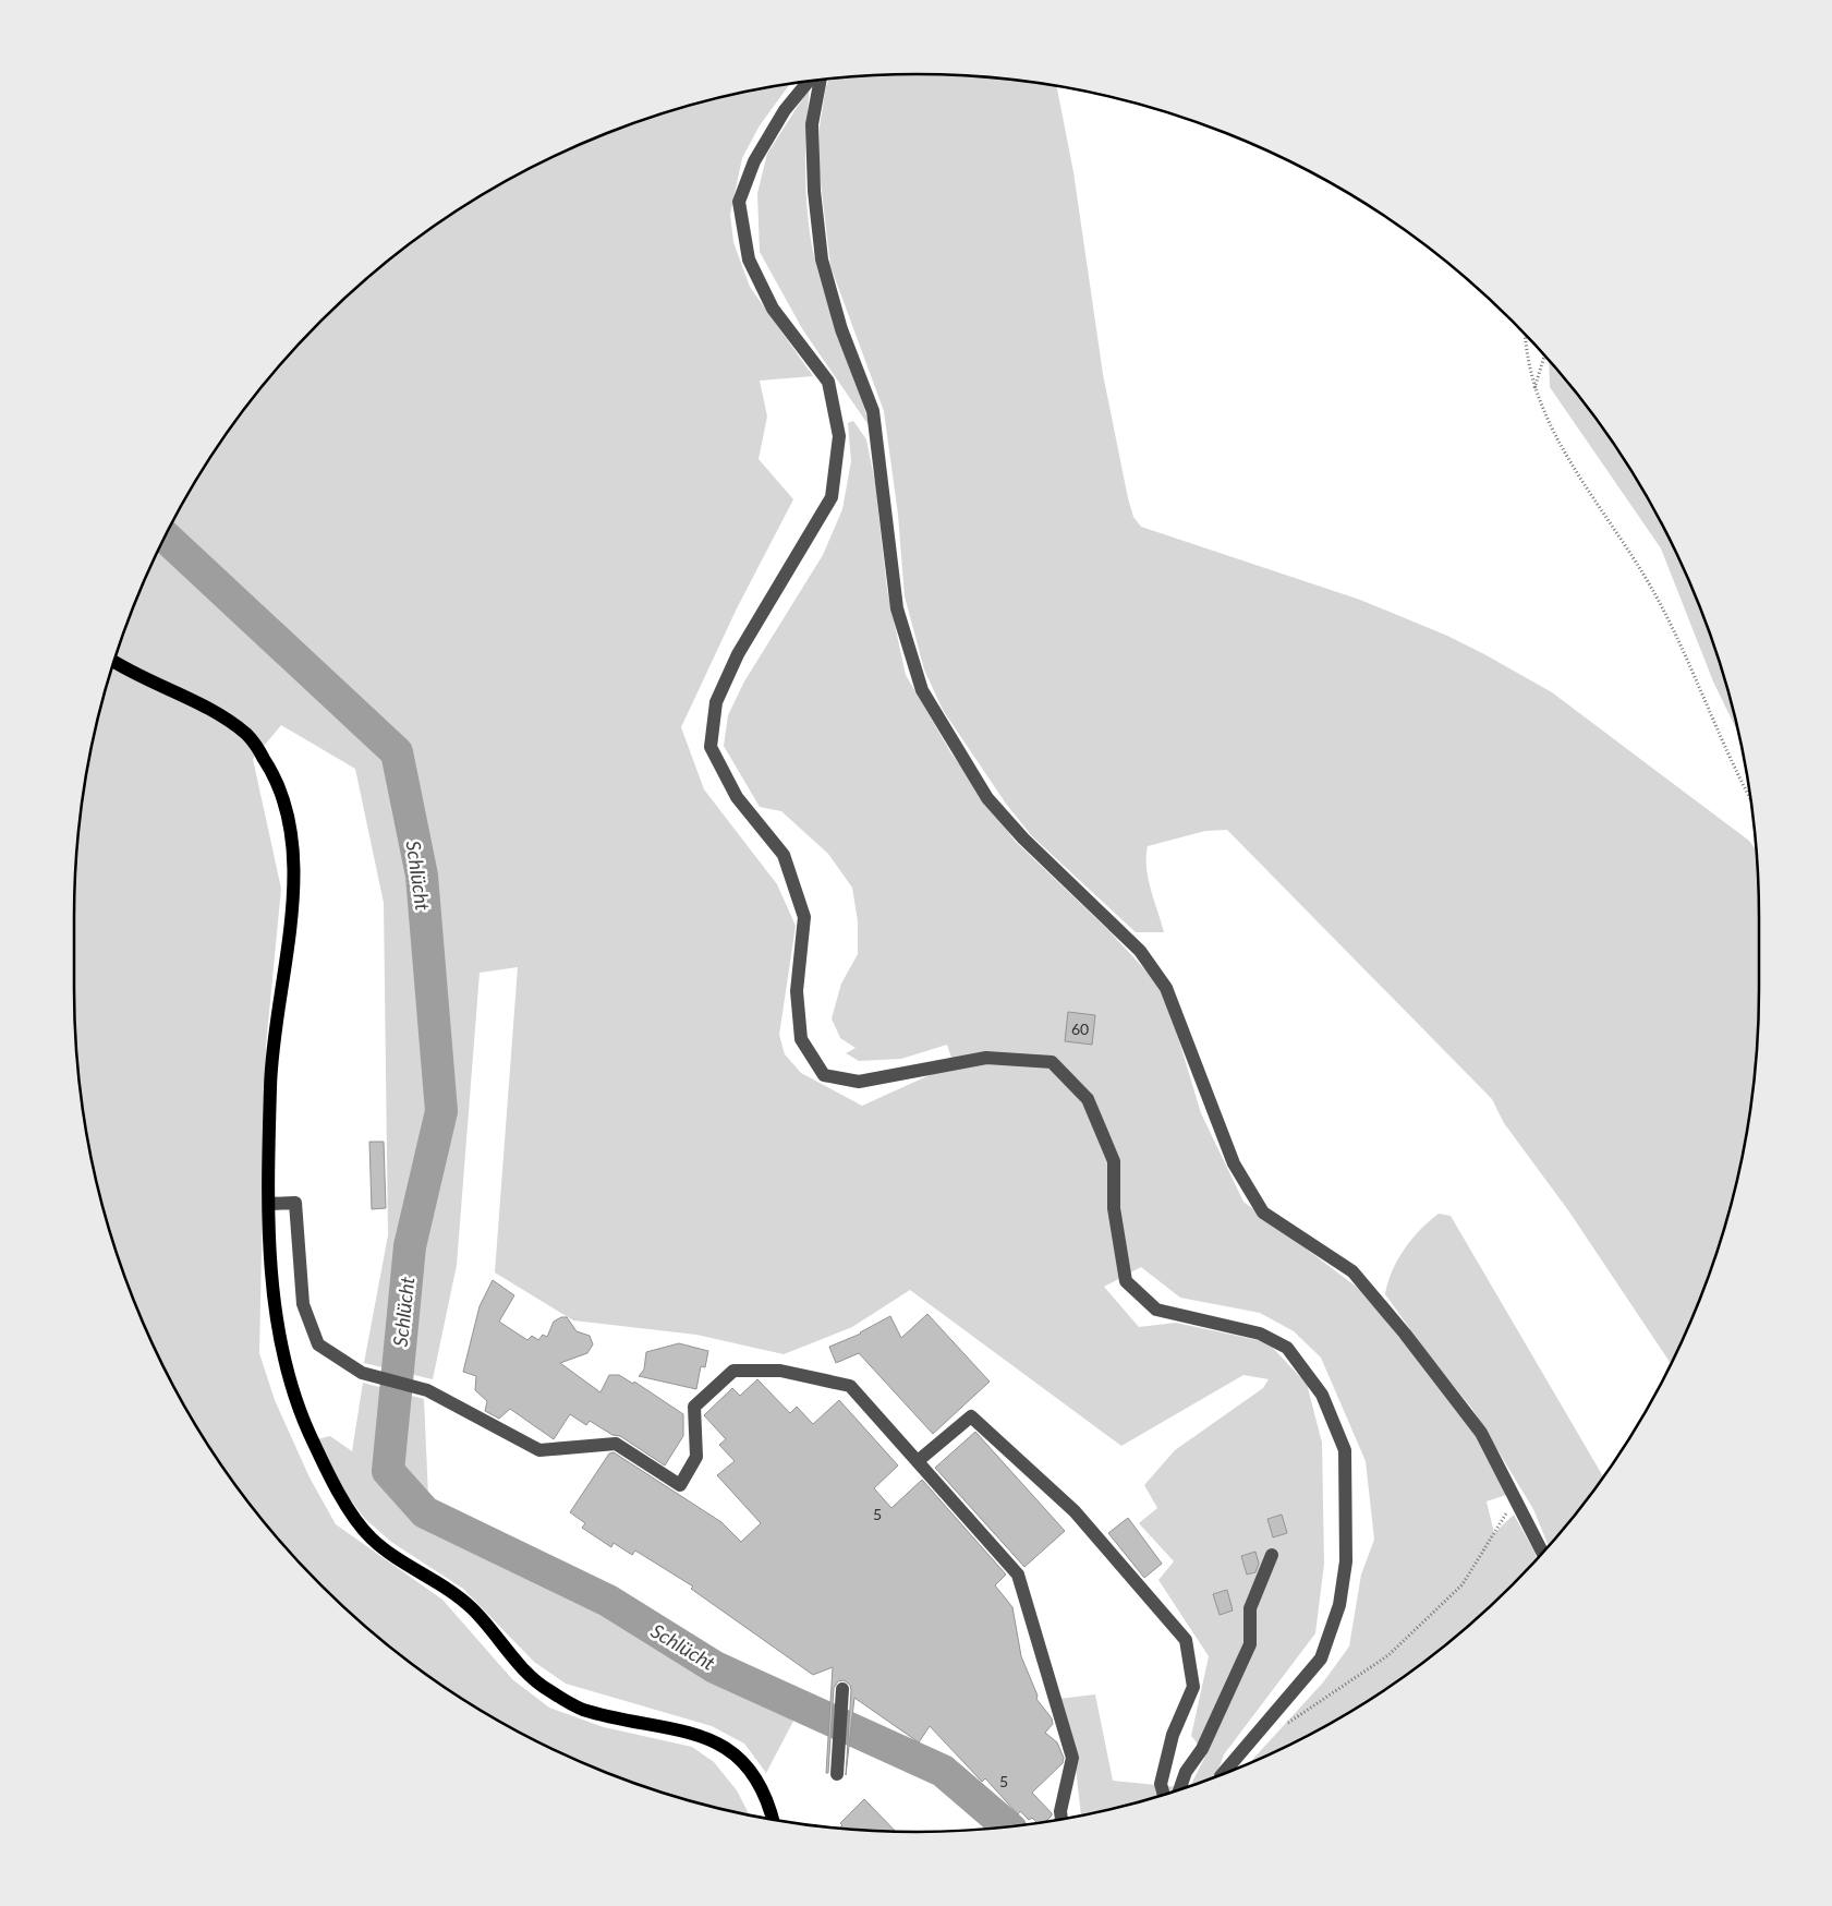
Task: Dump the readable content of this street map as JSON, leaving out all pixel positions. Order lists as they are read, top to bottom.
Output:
{
  "water": ["Schlücht"],
  "house_numbers": ["60", "5", "5"]
}
